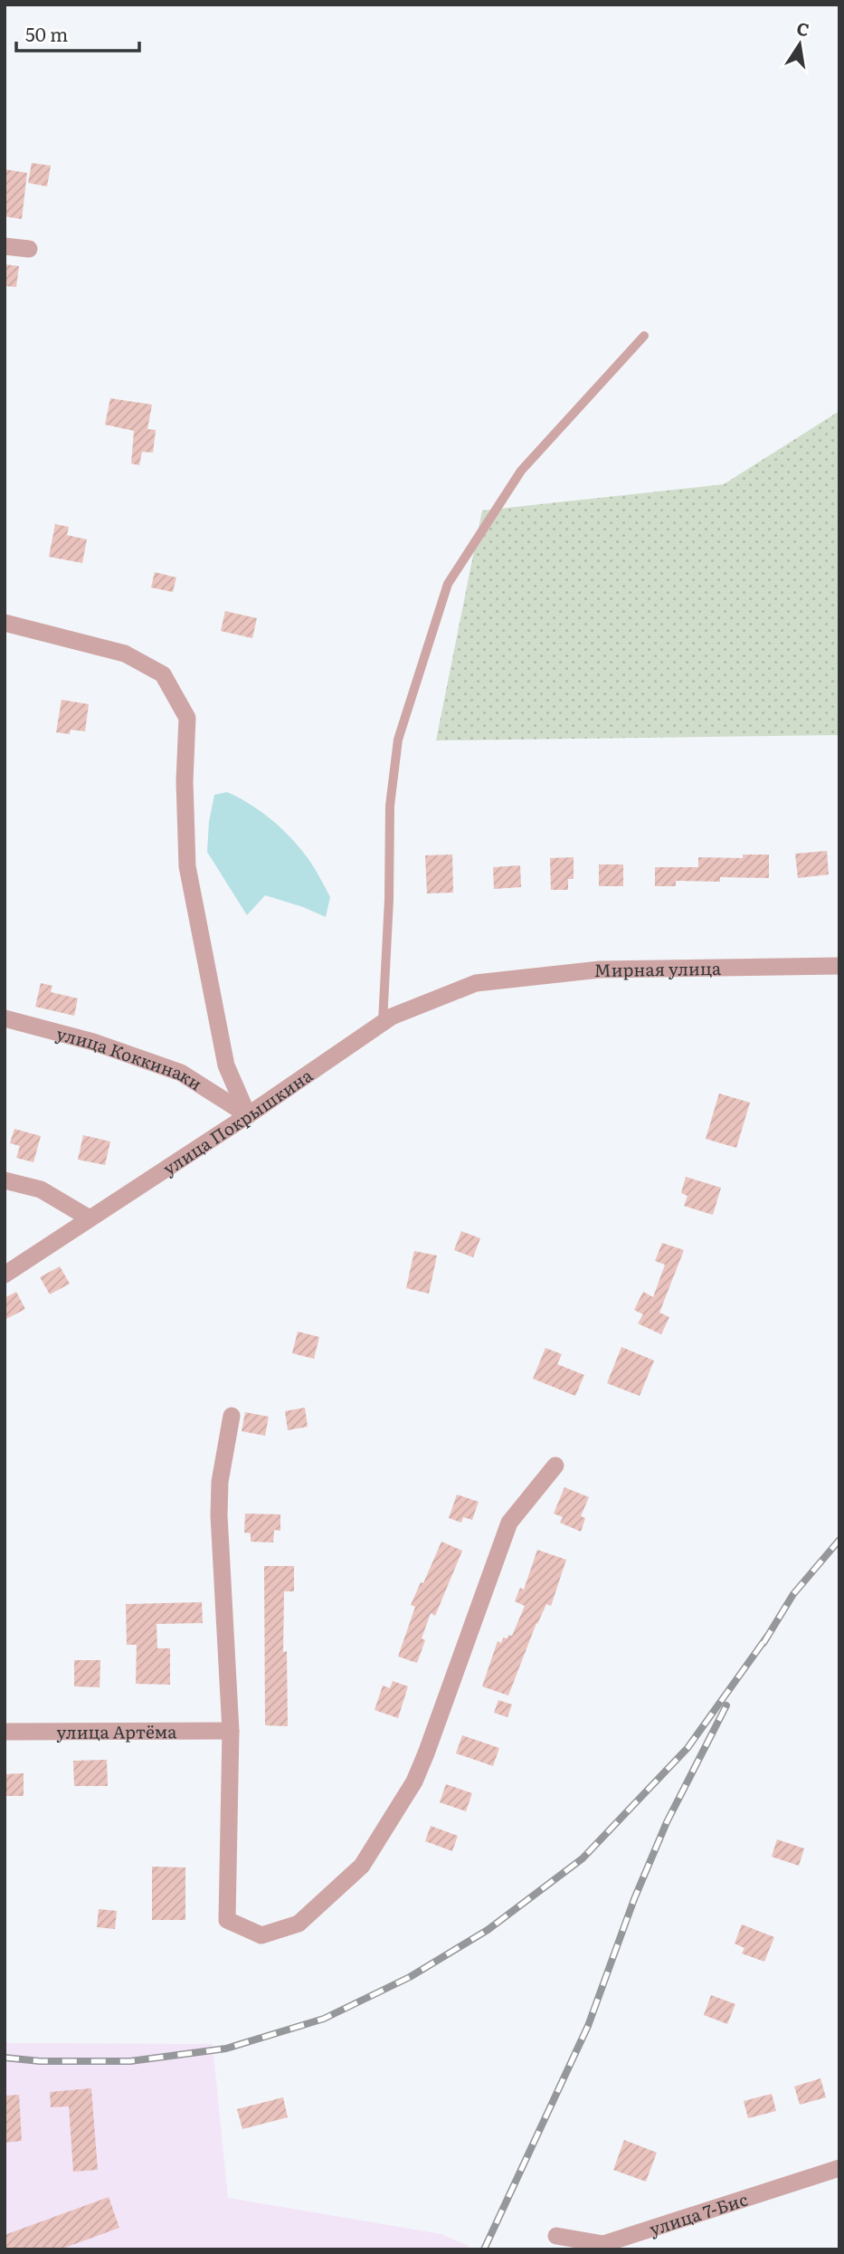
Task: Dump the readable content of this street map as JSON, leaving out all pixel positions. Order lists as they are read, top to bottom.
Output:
{
  "streets": {
    "street": [
      "Мирная улица",
      "улица Коккинаки",
      "улица Покрышкина",
      "улица Артёма",
      "улица 7-Бис"
    ]
  },
  "crossings": [
    ["Мирная улица", "улица Покрышкина"],
    ["улица Коккинаки", "улица Покрышкина"]
  ],
  "scale_bar": "50 m",
  "north": "top"
}
